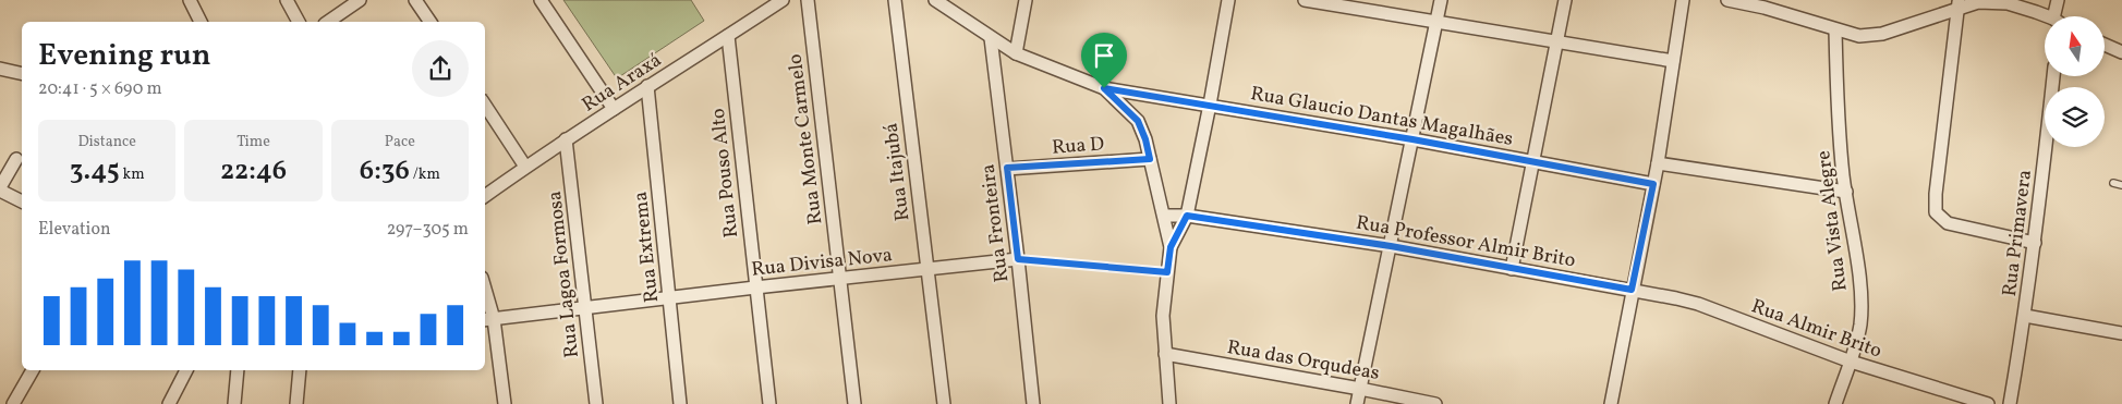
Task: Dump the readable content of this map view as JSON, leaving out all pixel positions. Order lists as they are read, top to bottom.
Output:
{
  "streets": {
    "street": [
      "Rua Araxá",
      "Rua Glaucio Dantas Magalhães",
      "Rua Monte Carmelo",
      "Rua D",
      "Rua Itajubá",
      "Rua Pouso Alto",
      "Rua Vista Alegre",
      "Rua Fronteira",
      "Rua Primavera",
      "Rua Professor Almir Brito",
      "Rua Extrema",
      "Rua Divisa Nova",
      "Rua Lagoa Formosa",
      "Rua Almir Brito",
      "Rua das Orqudeas"
    ]
  },
  "crossings": [
    ["Rua Araxá", "Rua Pouso Alto"],
    ["Rua Araxá", "Rua Extrema"],
    ["Rua Araxá", "Rua Lagoa Formosa"],
    ["Rua Monte Carmelo", "Rua Divisa Nova"],
    ["Rua D", "Rua Fronteira"],
    ["Rua Itajubá", "Rua Divisa Nova"],
    ["Rua Pouso Alto", "Rua Divisa Nova"],
    ["Rua Vista Alegre", "Rua Almir Brito"],
    ["Rua Fronteira", "Rua Divisa Nova"],
    ["Rua Professor Almir Brito", "Rua Almir Brito"],
    ["Rua Extrema", "Rua Divisa Nova"],
    ["Rua Divisa Nova", "Rua Lagoa Formosa"]
  ],
  "north": "top",
  "page": {
    "heading": ["Evening run", "20:41 · 5 × 690 m"],
    "stats": [
      ["Distance", "3.45 km"],
      ["Time", "22:46"],
      ["Pace", "6:36 /km"]
    ],
    "chart": ["Elevation", "297–305 m"]
  }
}
